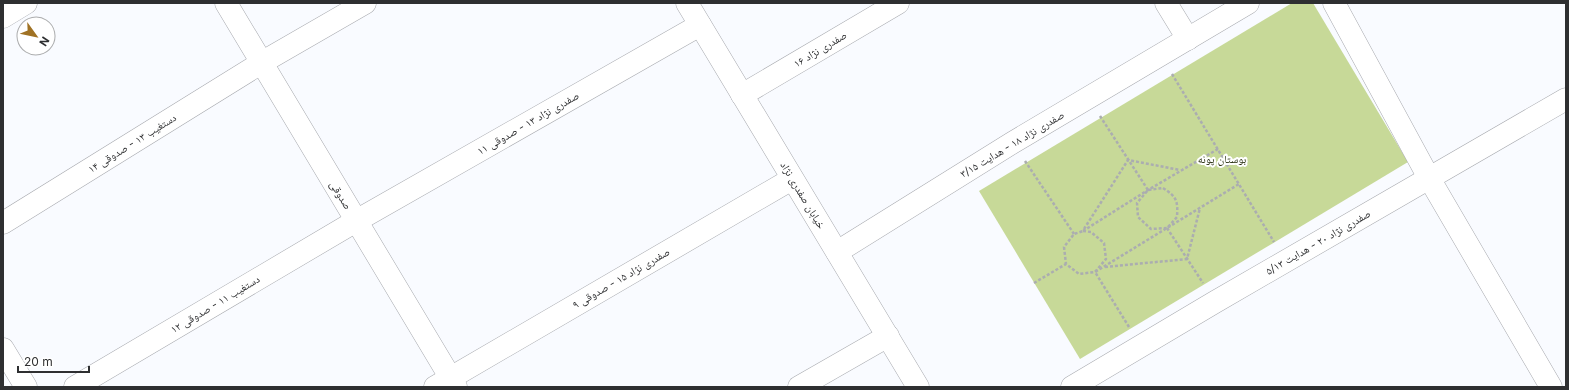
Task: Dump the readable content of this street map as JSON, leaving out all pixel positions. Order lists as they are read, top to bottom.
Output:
{
  "streets": {
    "street": [
      "صفدری نژاد ۱۶",
      "صفدری نژاد ۱۳ - صدوقی ۱۱",
      "دستغیب ۱۳ - صدوقی ۱۴",
      "صفدری نژاد ۱۸ - هدایت ۳/۱۵",
      "صدوقی",
      "خیابان صفدری نژاد",
      "صفدری نژاد ۲۰ - هدایت ۵/۱۳",
      "صفدری نژاد ۱۵ - صدوقی ۹",
      "دستغیب ۱۱ - صدوقی ۱۲"
    ]
  },
  "crossings": [
    ["صفدری نژاد ۱۶", "خیابان صفدری نژاد"],
    ["صفدری نژاد ۱۳ - صدوقی ۱۱", "صدوقی"],
    ["صفدری نژاد ۱۳ - صدوقی ۱۱", "خیابان صفدری نژاد"],
    ["صفدری نژاد ۱۳ - صدوقی ۱۱", "دستغیب ۱۱ - صدوقی ۱۲"],
    ["دستغیب ۱۳ - صدوقی ۱۴", "صدوقی"],
    ["صفدری نژاد ۱۸ - هدایت ۳/۱۵", "خیابان صفدری نژاد"],
    ["صدوقی", "صفدری نژاد ۱۵ - صدوقی ۹"],
    ["صدوقی", "دستغیب ۱۱ - صدوقی ۱۲"],
    ["خیابان صفدری نژاد", "صفدری نژاد ۱۵ - صدوقی ۹"]
  ],
  "parks": ["بوستان پونه"],
  "scale_bar": "20 m",
  "north": "bottom right"
}
